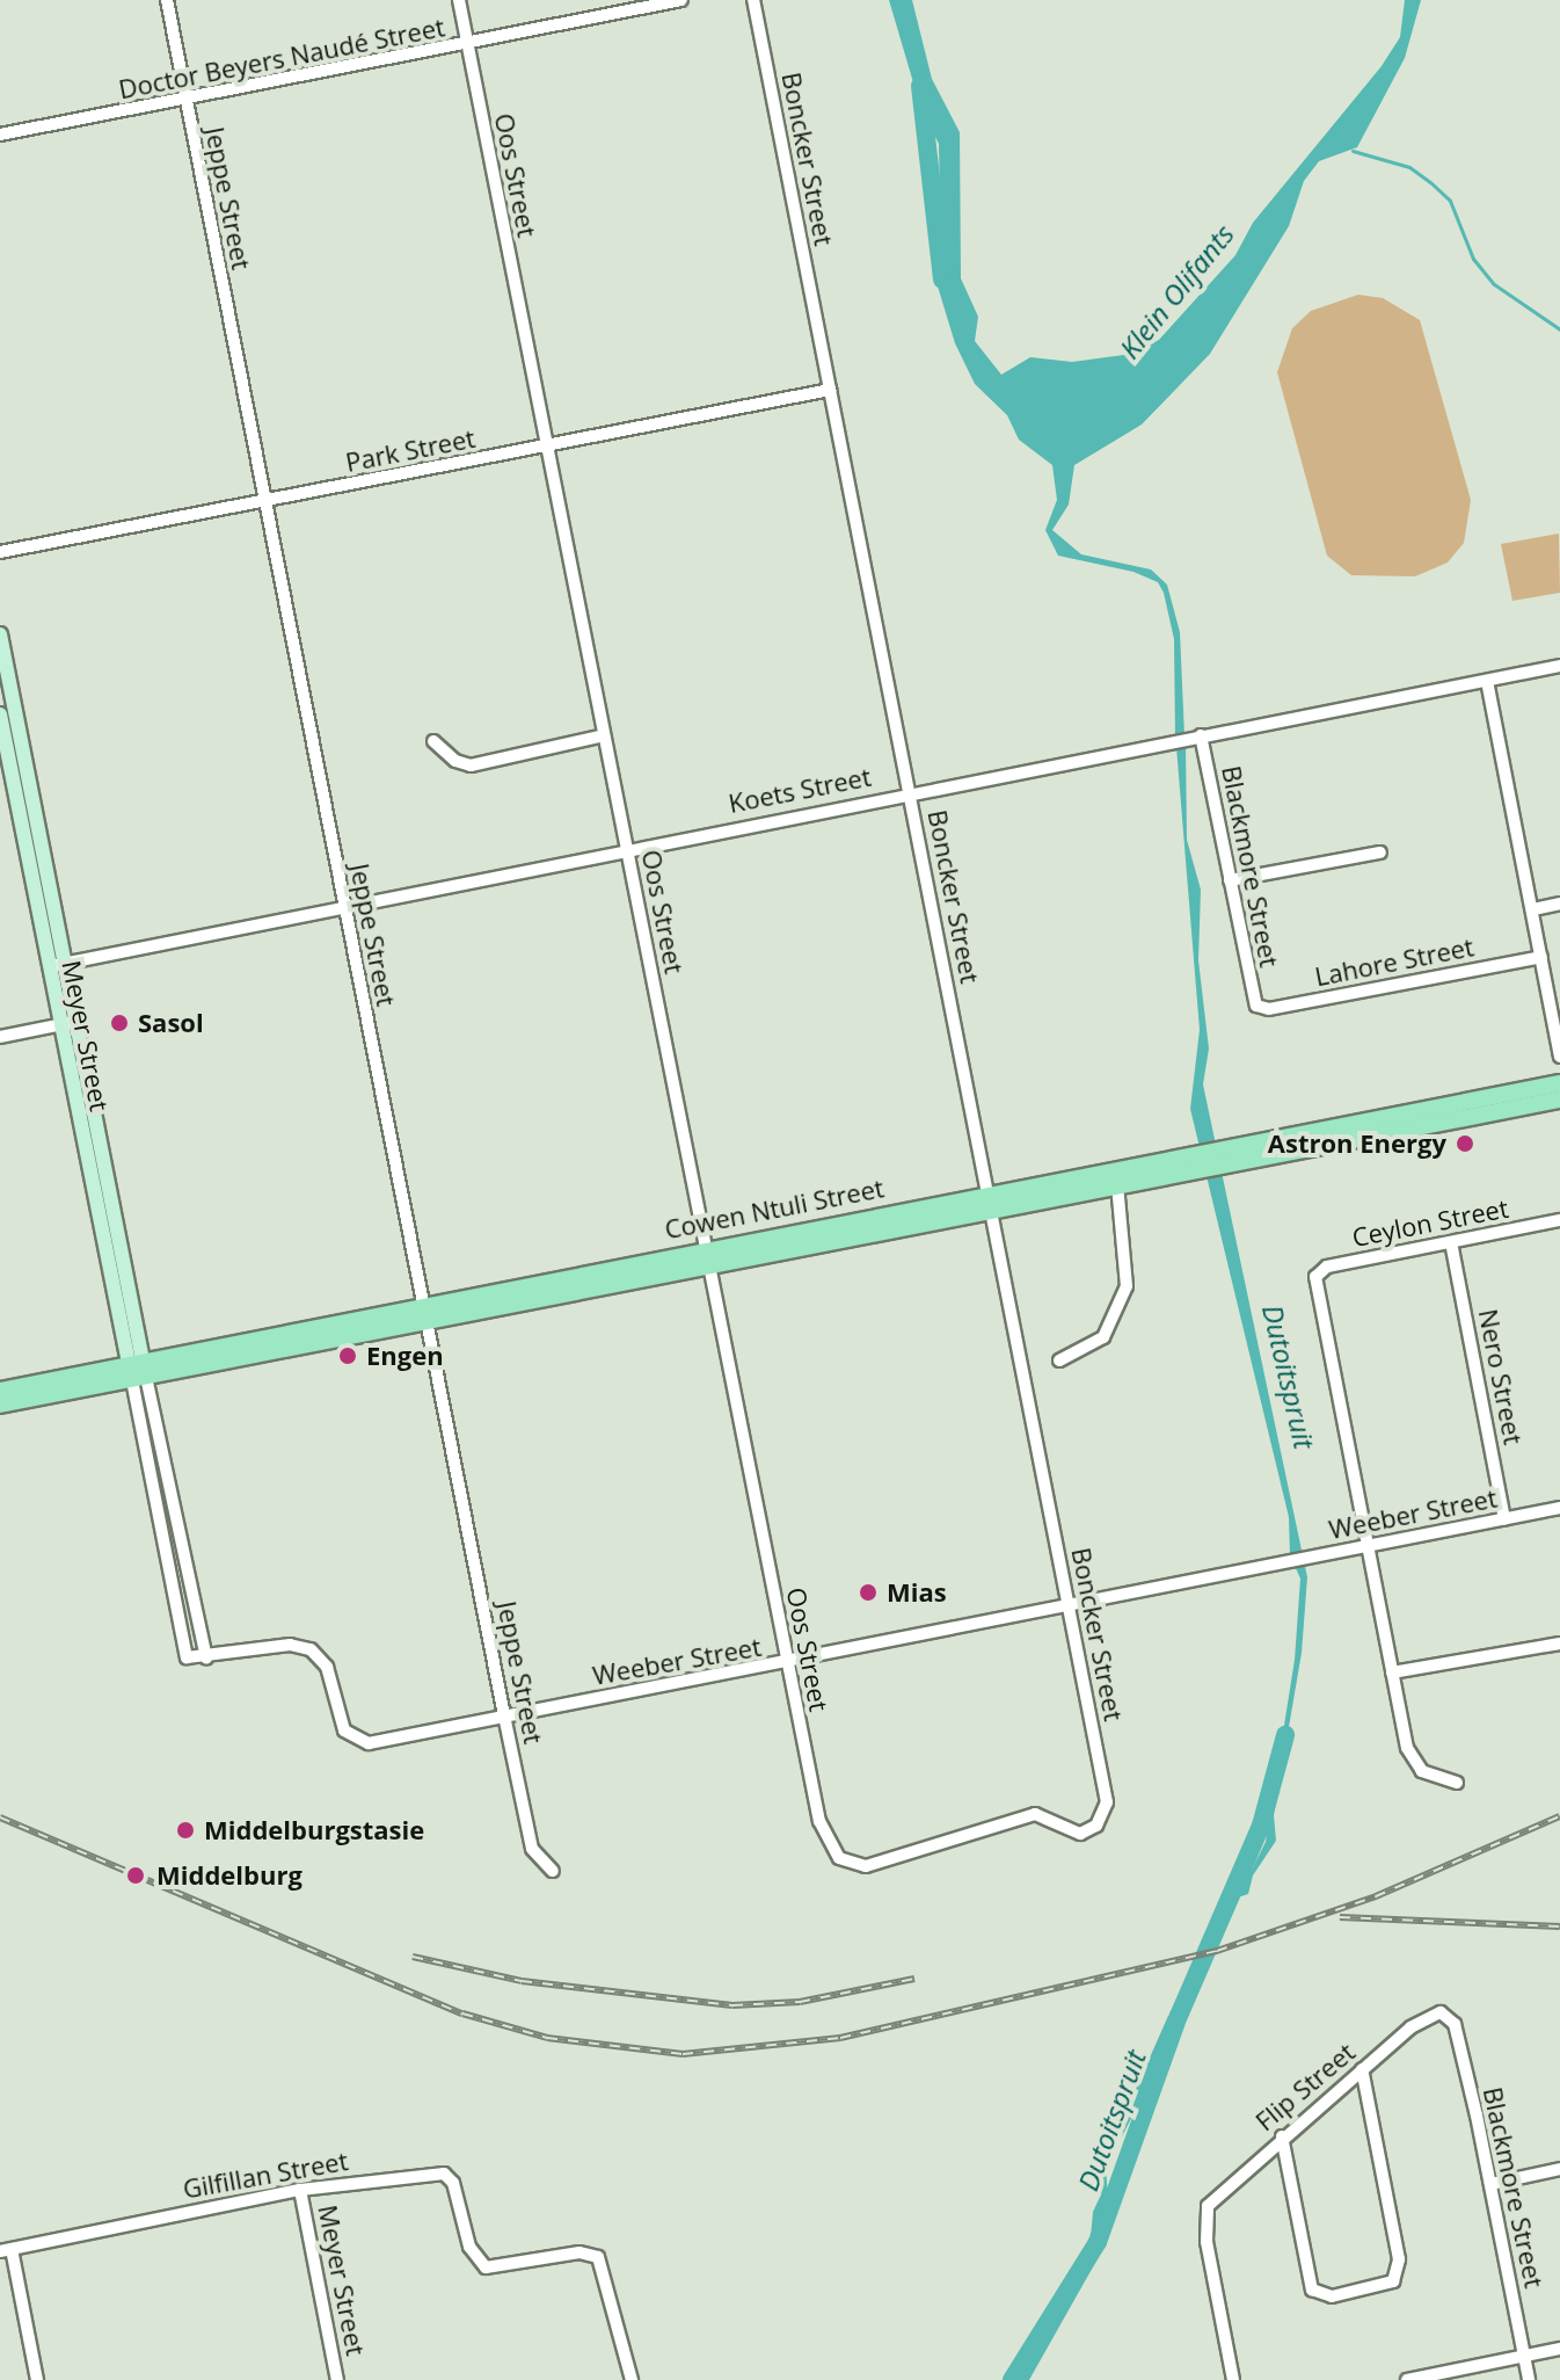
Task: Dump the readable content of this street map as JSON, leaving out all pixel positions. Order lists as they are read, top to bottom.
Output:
{
  "streets": {
    "highway": ["Cowen Ntuli Street"],
    "main road": ["Meyer Street"],
    "street": [
      "Doctor Beyers Naudé Street",
      "Boncker Street",
      "Oos Street",
      "Jeppe Street",
      "Park Street",
      "Koets Street",
      "Blackmore Street",
      "Lahore Street",
      "Ceylon Street",
      "Nero Street",
      "Weeber Street",
      "Flip Street",
      "Gilfillan Street"
    ]
  },
  "crossings": [
    ["Doctor Beyers Naudé Street", "Oos Street"],
    ["Doctor Beyers Naudé Street", "Jeppe Street"],
    ["Boncker Street", "Oos Street"],
    ["Boncker Street", "Park Street"],
    ["Boncker Street", "Koets Street"],
    ["Boncker Street", "Cowen Ntuli Street"],
    ["Boncker Street", "Weeber Street"],
    ["Oos Street", "Park Street"],
    ["Oos Street", "Koets Street"],
    ["Oos Street", "Cowen Ntuli Street"],
    ["Oos Street", "Weeber Street"],
    ["Jeppe Street", "Park Street"],
    ["Jeppe Street", "Koets Street"],
    ["Jeppe Street", "Cowen Ntuli Street"],
    ["Jeppe Street", "Weeber Street"],
    ["Koets Street", "Blackmore Street"],
    ["Koets Street", "Meyer Street"],
    ["Blackmore Street", "Lahore Street"],
    ["Blackmore Street", "Flip Street"],
    ["Meyer Street", "Cowen Ntuli Street"],
    ["Meyer Street", "Weeber Street"],
    ["Meyer Street", "Gilfillan Street"],
    ["Ceylon Street", "Nero Street"],
    ["Ceylon Street", "Weeber Street"],
    ["Nero Street", "Weeber Street"]
  ],
  "water": ["Klein Olifants", "Dutoitspruit"],
  "places": [
    "Sasol",
    "Astron Energy",
    "Engen",
    "Mias",
    "Middelburgstasie",
    "Middelburg"
  ]
}
